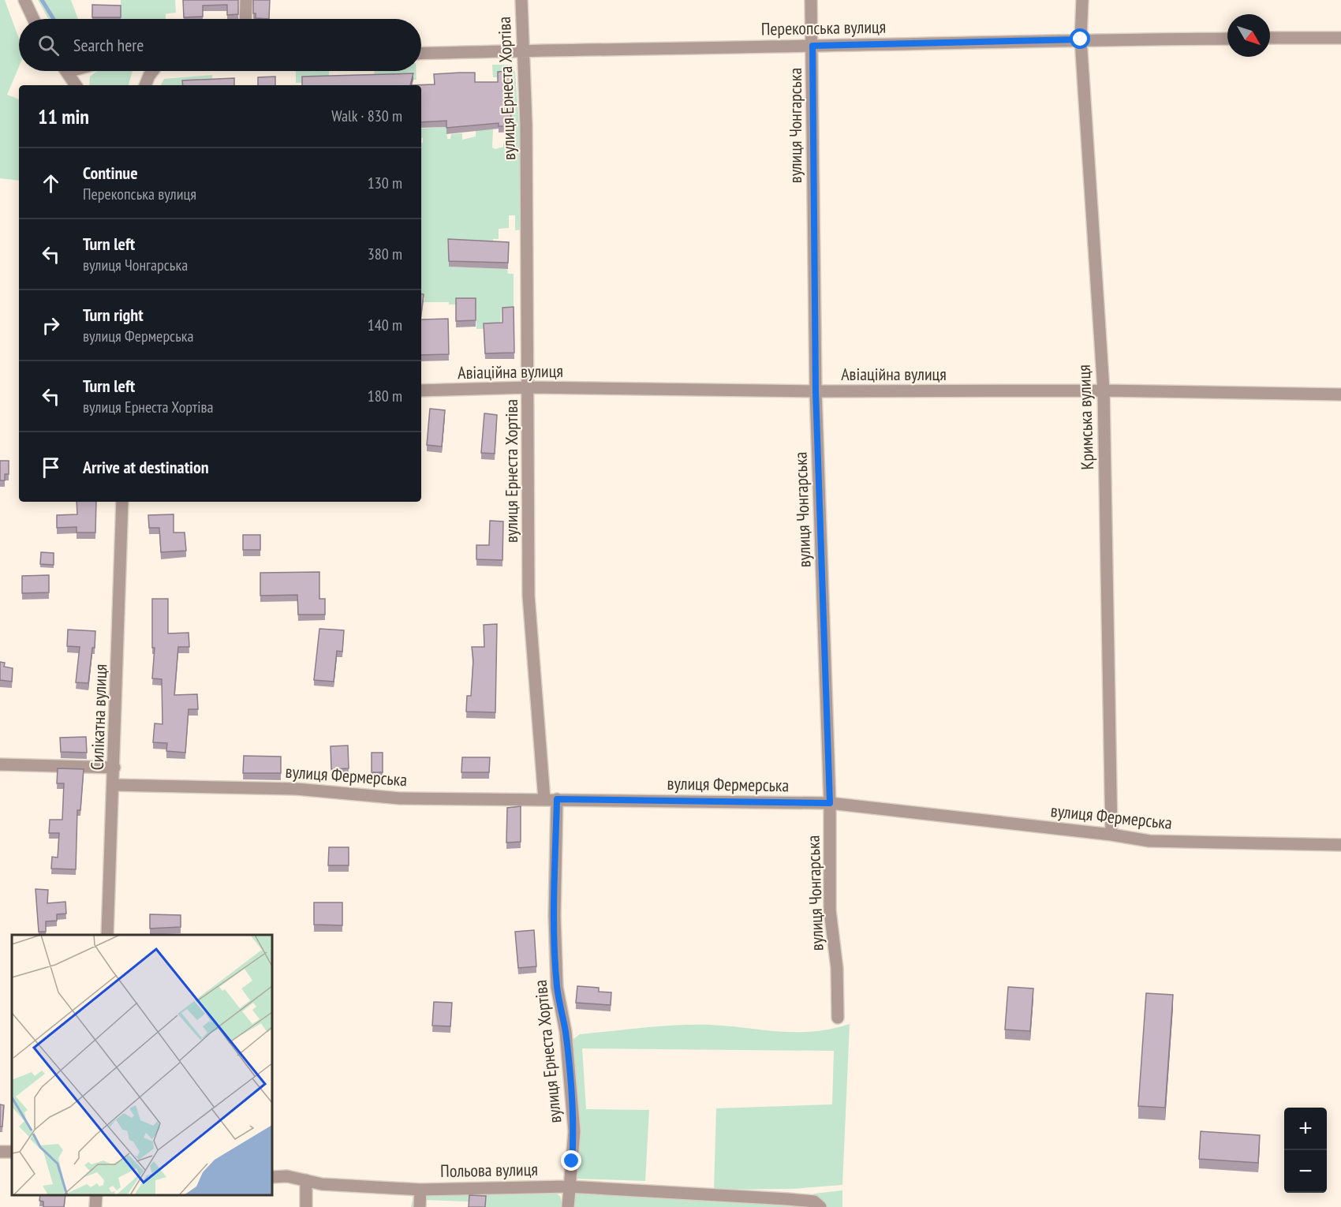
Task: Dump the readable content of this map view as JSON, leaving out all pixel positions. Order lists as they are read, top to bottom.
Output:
{
  "streets": {
    "street": [
      "Перекопська вулиця",
      "вулиця Ернеста Хортіва",
      "вулиця Чонгарська",
      "Авіаційна вулиця",
      "Кримська вулиця",
      "Силікатна вулиця",
      "вулиця Фермерська",
      "Польова вулиця"
    ]
  },
  "crossings": [
    ["Перекопська вулиця", "вулиця Ернеста Хортіва"],
    ["Перекопська вулиця", "вулиця Чонгарська"],
    ["Перекопська вулиця", "Кримська вулиця"],
    ["вулиця Ернеста Хортіва", "Авіаційна вулиця"],
    ["вулиця Ернеста Хортіва", "вулиця Фермерська"],
    ["вулиця Ернеста Хортіва", "Польова вулиця"],
    ["вулиця Чонгарська", "Авіаційна вулиця"],
    ["вулиця Чонгарська", "вулиця Фермерська"],
    ["Авіаційна вулиця", "Кримська вулиця"],
    ["Кримська вулиця", "вулиця Фермерська"],
    ["Силікатна вулиця", "вулиця Фермерська"]
  ],
  "north": "bottom right",
  "page": {
    "search": "Search here",
    "heading": ["11 min", "Walk · 830 m"],
    "list": [
      ["Continue", "Перекопська вулиця", "130 m"],
      ["Turn left", "вулиця Чонгарська", "380 m"],
      ["Turn right", "вулиця Фермерська", "140 m"],
      ["Turn left", "вулиця Ернеста Хортіва", "180 m"],
      "Arrive at destination"
    ],
    "map_buttons": ["+", "−"]
  }
}
